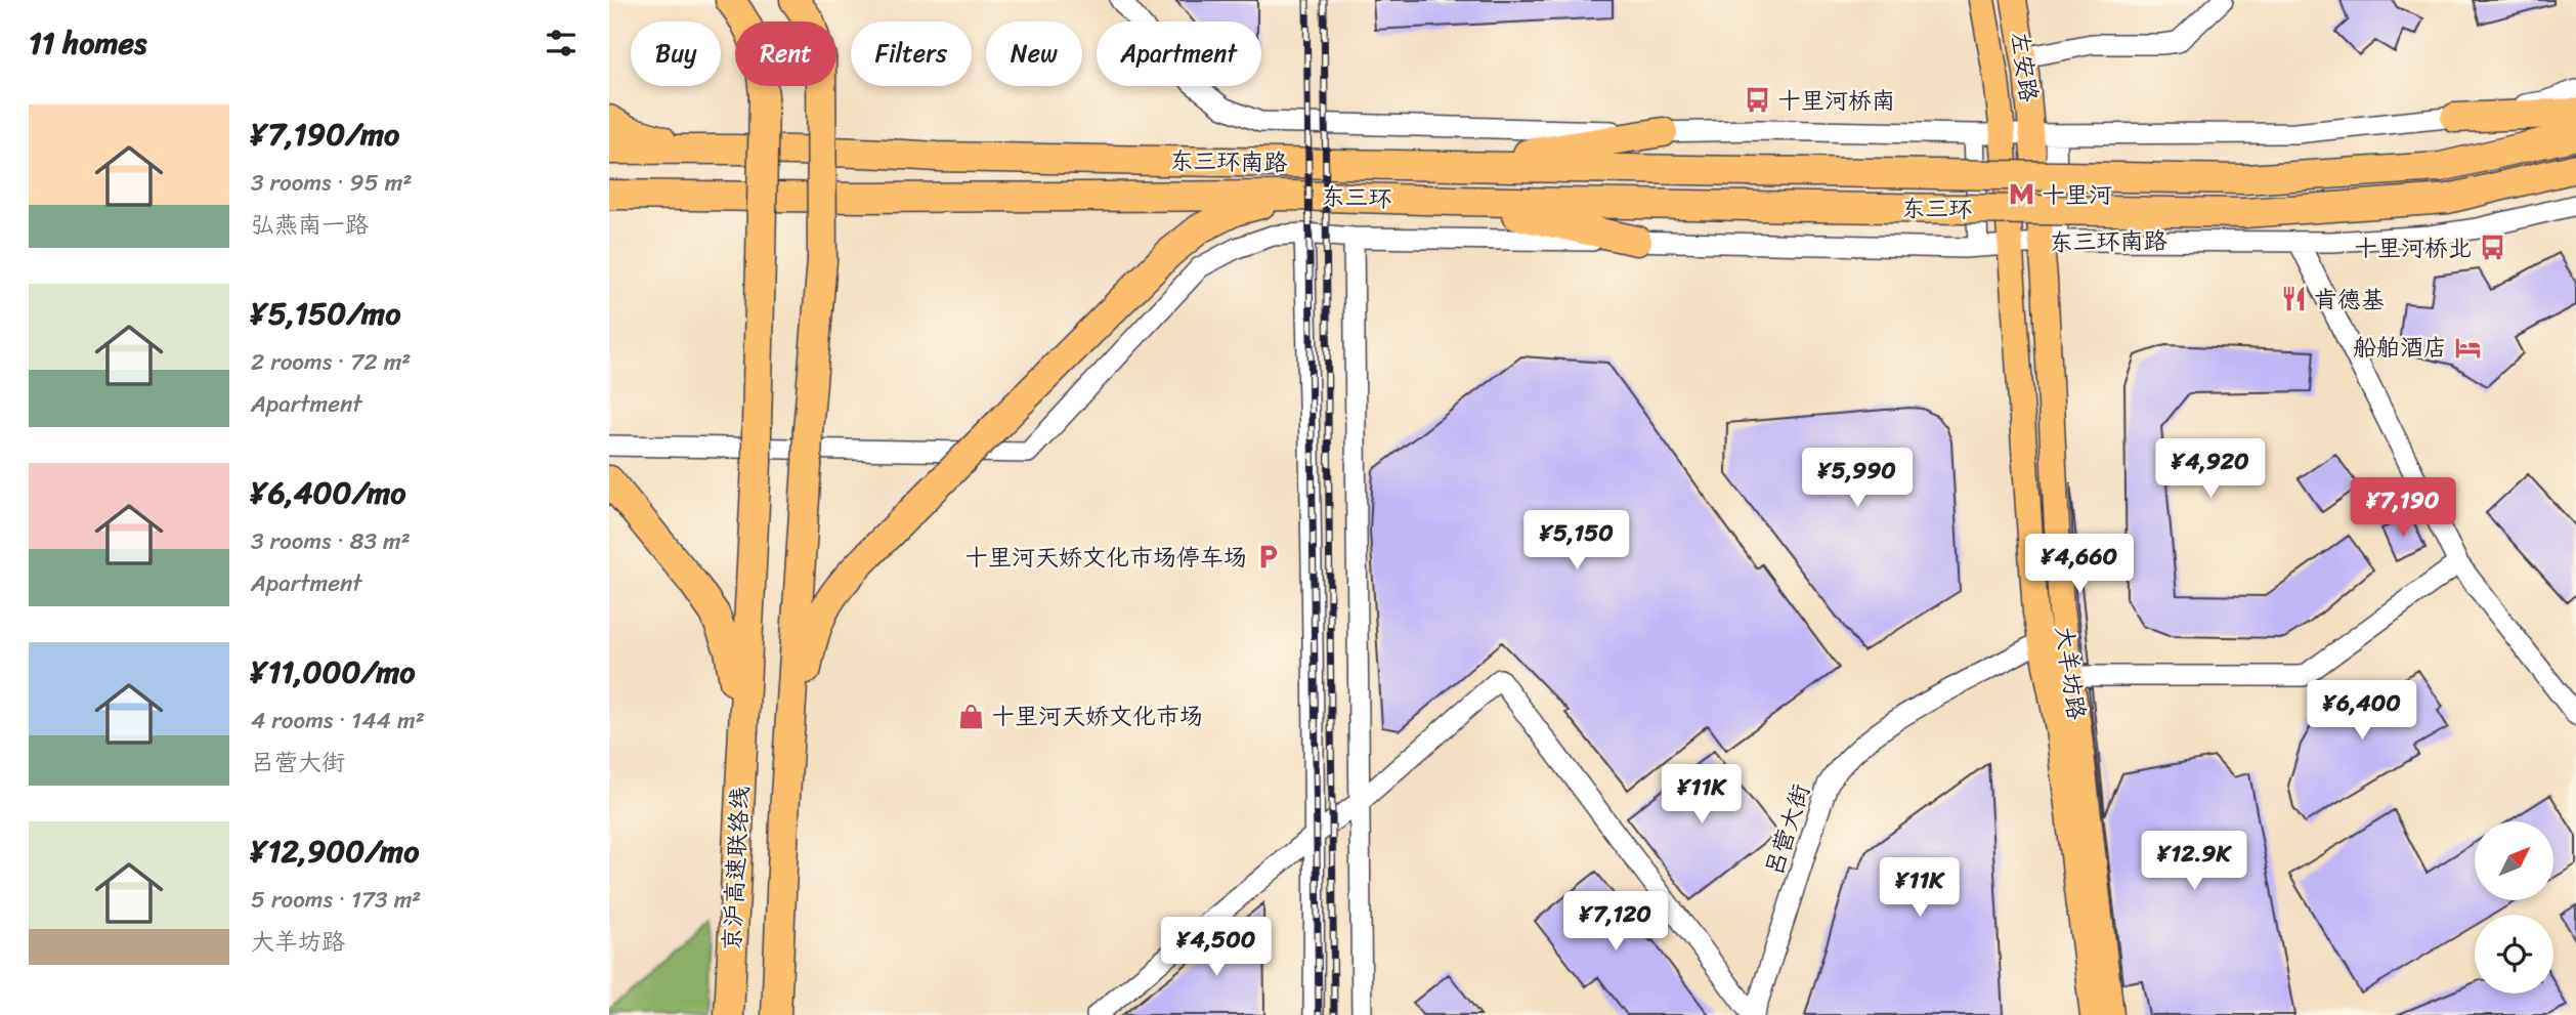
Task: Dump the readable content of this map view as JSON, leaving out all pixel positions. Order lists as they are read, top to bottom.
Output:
{
  "streets": {
    "highway": ["东三环南路", "东三环", "京沪高速联络线"],
    "main road": ["左安路", "大羊坊路"],
    "street": ["吕营大街"]
  },
  "crossings": [
    ["左安路", "东三环南路"],
    ["左安路", "大羊坊路"],
    ["东三环南路", "东三环"],
    ["东三环南路", "大羊坊路"],
    ["大羊坊路", "吕营大街"]
  ],
  "places": {
    "bus stop": ["十里河桥南", "十里河桥北"],
    "metro station": ["十里河"],
    "restaurant": ["肯德基"],
    "hotel": ["船舶酒店"],
    "parking": ["十里河天娇文化市场停车场"],
    "shop": ["十里河天娇文化市场"]
  },
  "north": "top right",
  "page": {
    "heading": "11 homes",
    "chip": [
      "Buy",
      "Rent",
      "Filters",
      "New",
      "Apartment"
    ],
    "list": [
      {
        "name": "¥7,190/mo",
        "note": "3 rooms · 95 m² · 弘燕南一路"
      },
      {
        "name": "¥5,150/mo",
        "note": "2 rooms · 72 m² · Apartment"
      },
      {
        "name": "¥6,400/mo",
        "note": "3 rooms · 83 m² · Apartment"
      },
      {
        "name": "¥11,000/mo",
        "note": "4 rooms · 144 m² · 吕营大街"
      },
      {
        "name": "¥12,900/mo",
        "note": "5 rooms · 173 m² · 大羊坊路"
      }
    ],
    "price": [
      "¥4,920",
      "¥5,990",
      "¥7,190",
      "¥5,150",
      "¥4,660",
      "¥6,400",
      "¥11K",
      "¥12.9K",
      "¥11K",
      "¥7,120",
      "¥4,500"
    ]
  }
}
